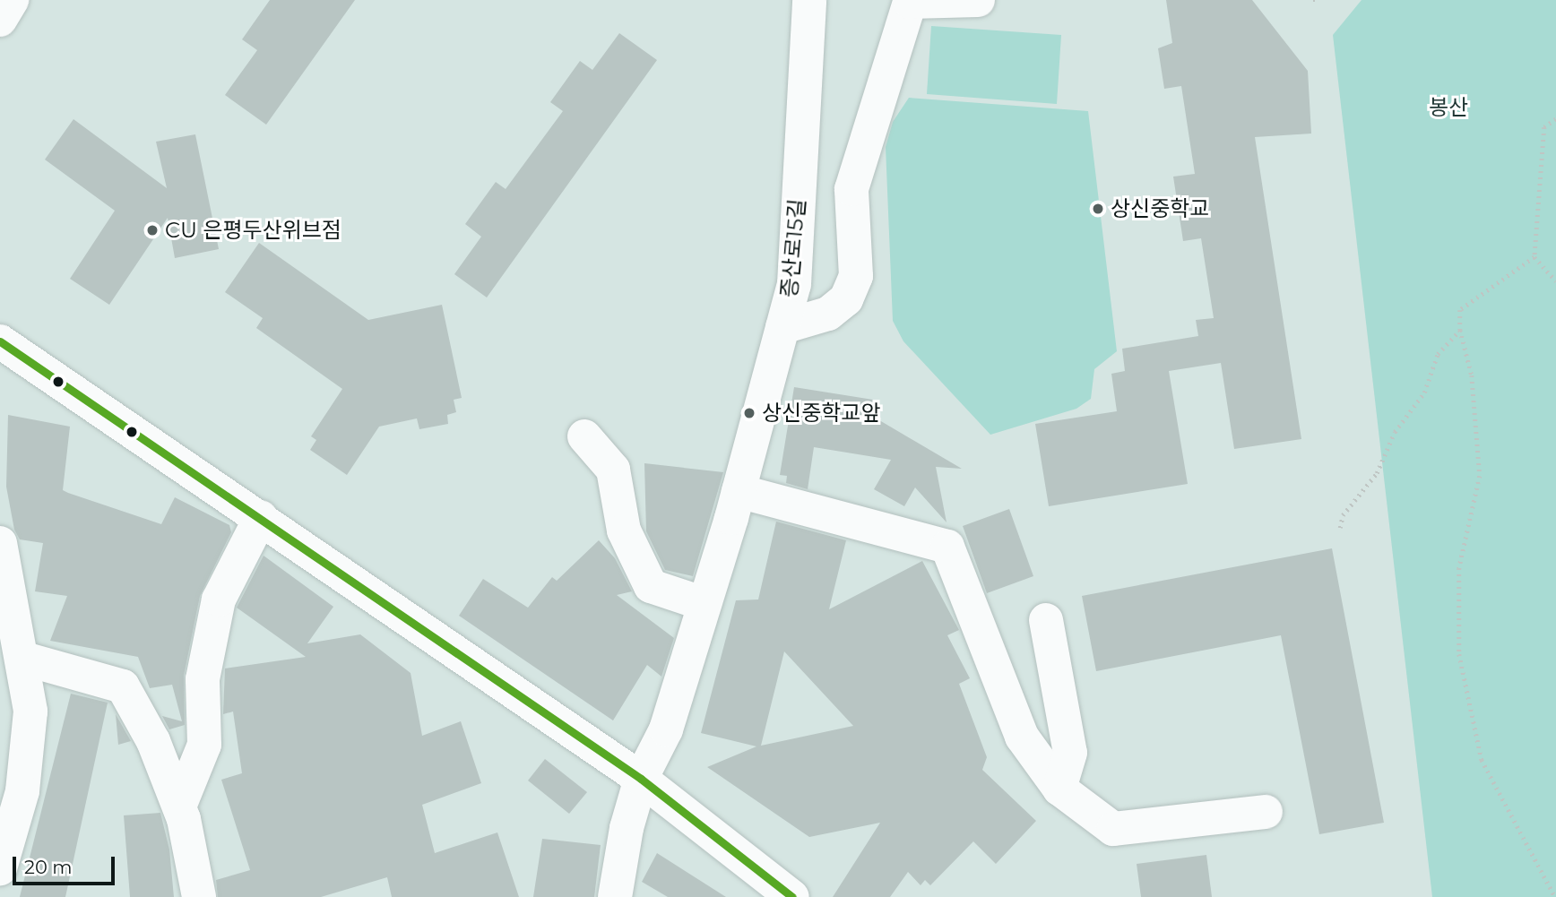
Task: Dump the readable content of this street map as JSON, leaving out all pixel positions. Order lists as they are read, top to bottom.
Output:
{
  "streets": {
    "main road": ["증산로15길"]
  },
  "parks": ["봉산"],
  "places": ["상신중학교", "CU 은평두산위브점", "상신중학교앞"],
  "scale_bar": "20 m"
}
